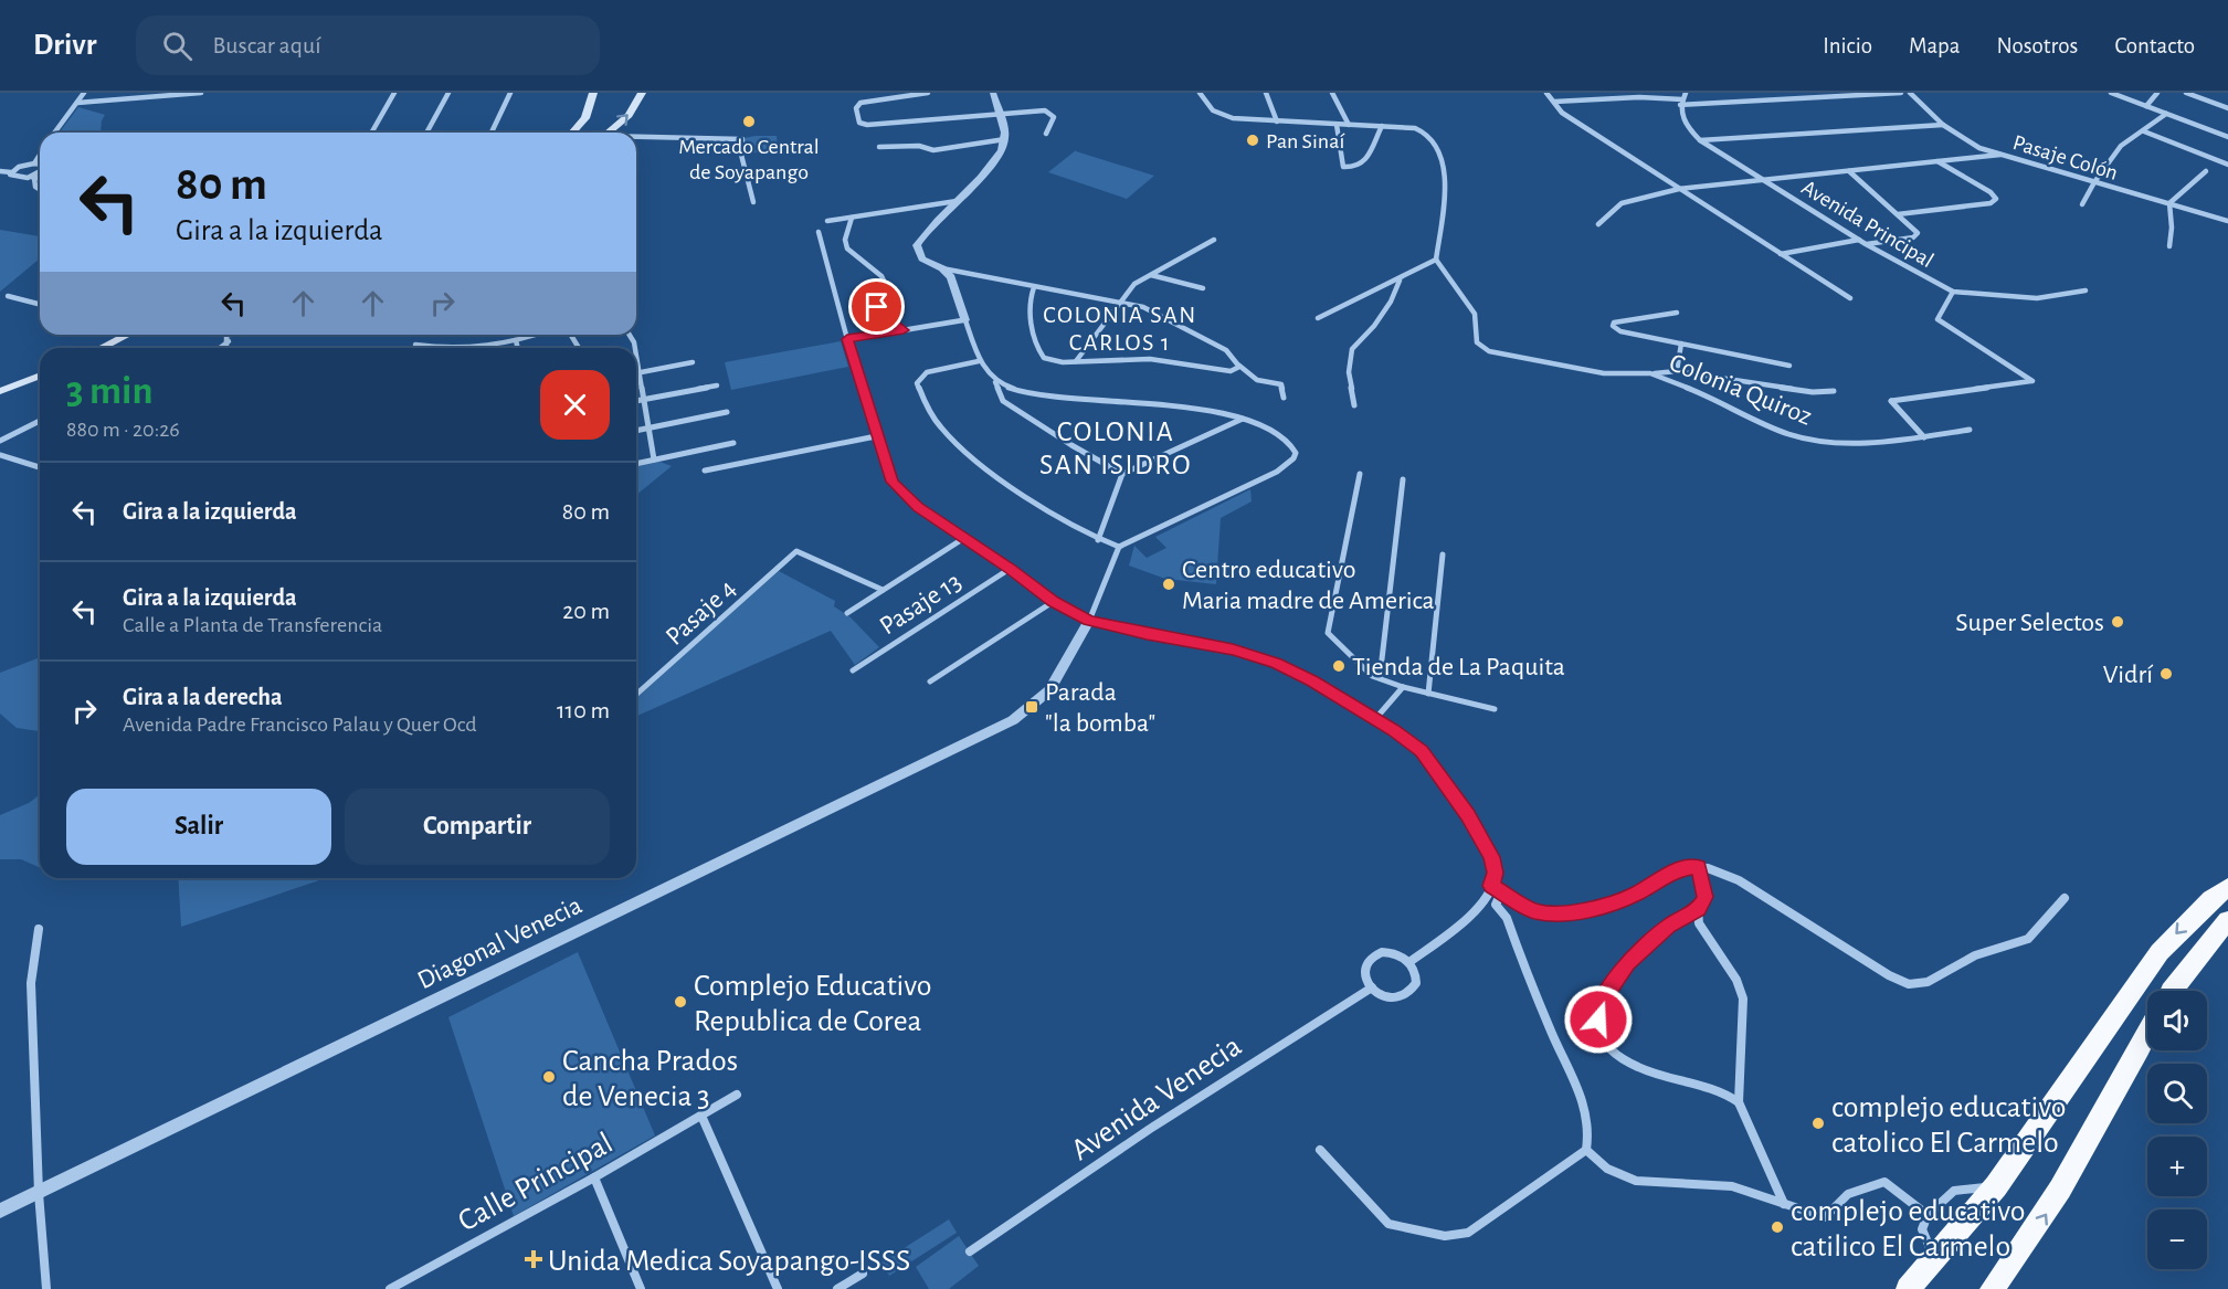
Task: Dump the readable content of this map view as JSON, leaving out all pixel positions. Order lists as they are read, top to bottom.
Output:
{
  "streets": {
    "street": [
      "Pasaje Colón",
      "Avenida Principal",
      "Colonia Quiroz",
      "Pasaje 13",
      "Pasaje 4",
      "Diagonal Venecia",
      "Avenida Venecia",
      "Calle Principal"
    ]
  },
  "districts": ["COLONIA SAN CARLOS 1", "COLONIA SAN ISIDRO"],
  "places": {
    "other": [
      "Mercado Central de Soyapango",
      "Pan Sinaí",
      "Centro educativo Maria madre de America",
      "Super Selectos",
      "Tienda de La Paquita",
      "Vidrí",
      "Complejo Educativo Republica de Corea",
      "Cancha Prados de Venecia 3",
      "complejo educativo catolico El Carmelo",
      "complejo educativo catilico El Carmelo"
    ],
    "transit": ["Parada \"la bomba\""],
    "health": ["Unida Medica Soyapango-ISSS"]
  },
  "page": {
    "header": "Drivr",
    "search": "Buscar aquí",
    "nav": [
      "Inicio",
      "Mapa",
      "Nosotros",
      "Contacto"
    ],
    "turn": ["80 m", "Gira a la izquierda"],
    "heading": ["3 min", "880 m · 20:26"],
    "list": [
      {
        "name": "Gira a la izquierda",
        "value": "80 m"
      },
      {
        "name": "Gira a la izquierda",
        "note": "Calle a Planta de Transferencia",
        "value": "20 m"
      },
      {
        "name": "Gira a la derecha",
        "note": "Avenida Padre Francisco Palau y Quer Ocd",
        "value": "110 m"
      }
    ],
    "buttons": ["Salir", "Compartir"],
    "map_buttons": ["+", "−"]
  }
}
